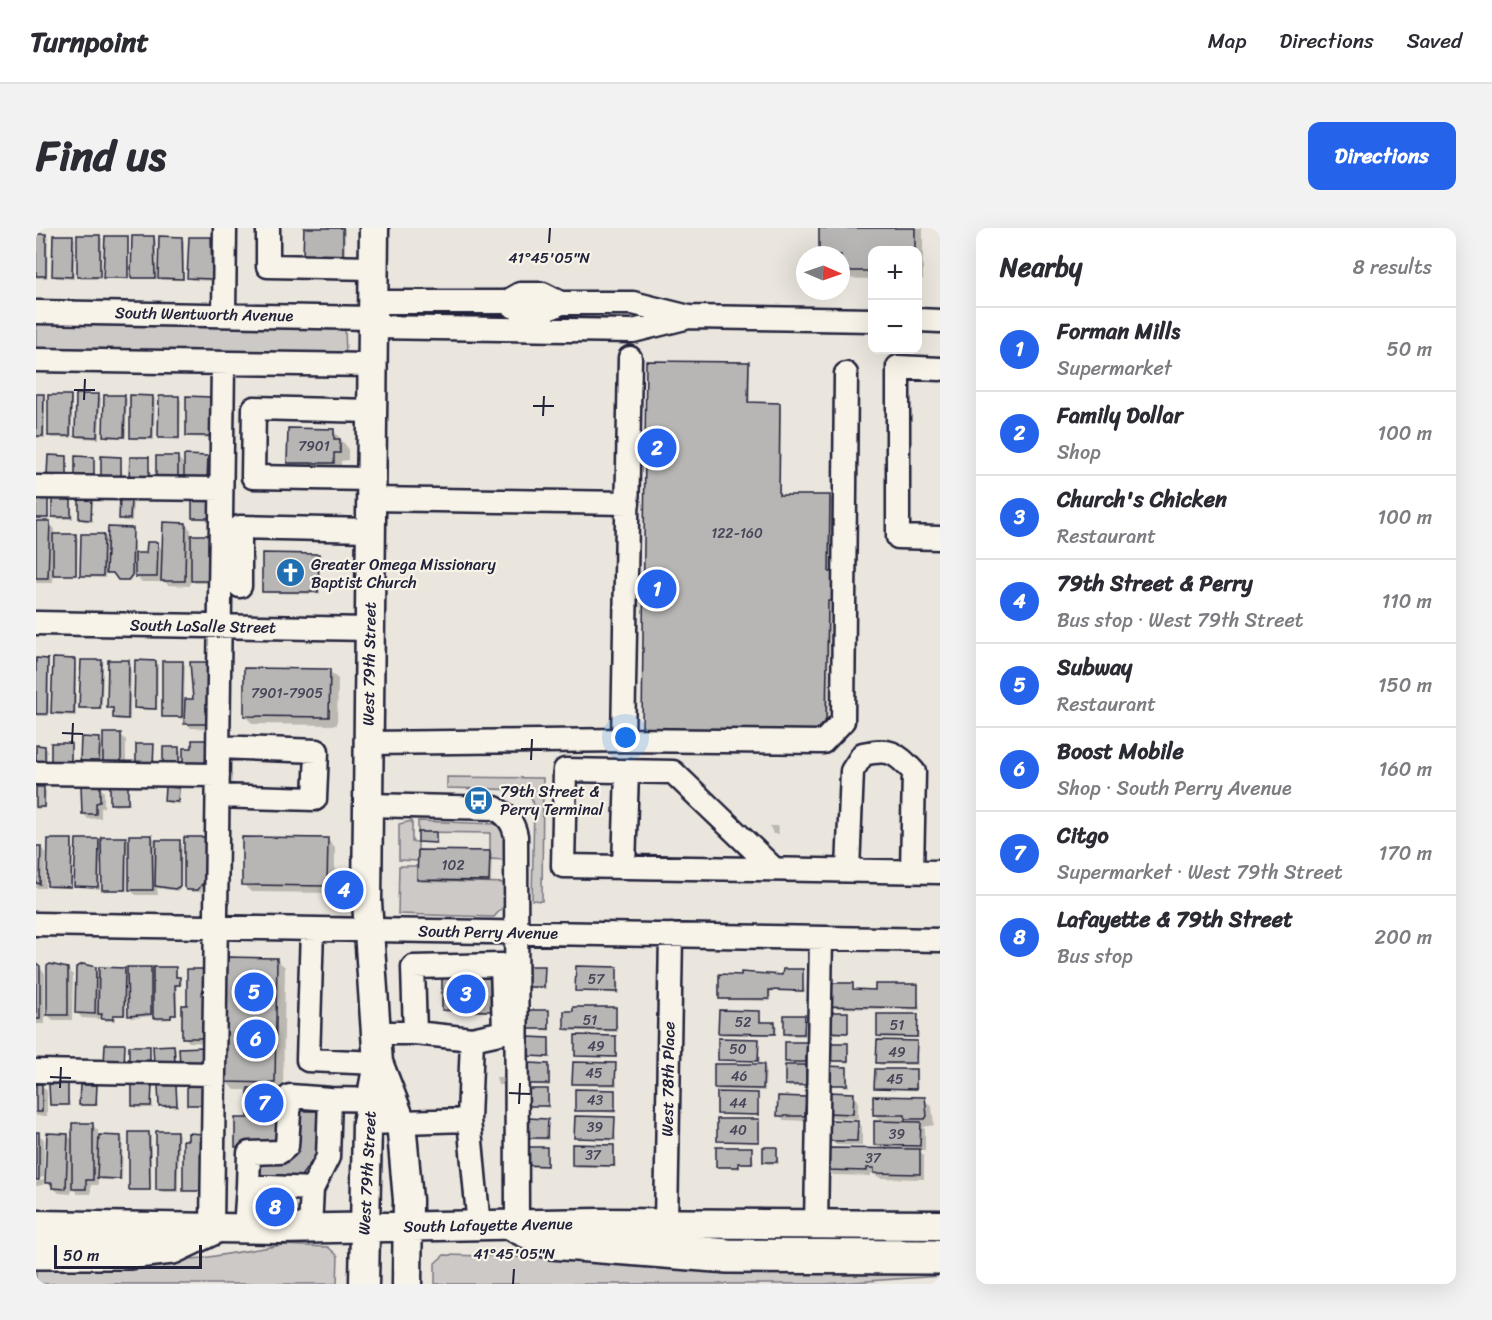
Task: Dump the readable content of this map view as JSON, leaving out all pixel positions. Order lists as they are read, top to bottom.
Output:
{
  "streets": {
    "main road": ["West 79th Street", "South Lafayette Avenue"],
    "street": [
      "South Wentworth Avenue",
      "South LaSalle Street",
      "South Perry Avenue",
      "West 78th Place"
    ]
  },
  "crossings": [
    ["South Wentworth Avenue", "West 79th Street"],
    ["South LaSalle Street", "West 79th Street"],
    ["West 79th Street", "South Perry Avenue"],
    ["West 79th Street", "South Lafayette Avenue"],
    ["South Perry Avenue", "West 78th Place"],
    ["West 78th Place", "South Lafayette Avenue"]
  ],
  "places": {
    "church": ["Greater Omega Missionary Baptist Church"],
    "bus stop": ["79th Street & Perry Terminal"]
  },
  "house_numbers": [
    "7901",
    "122-160",
    "7901-7905",
    "102",
    "57",
    "51",
    "52",
    "51",
    "49",
    "50",
    "49",
    "45",
    "46",
    "45",
    "43",
    "44",
    "39",
    "40",
    "39",
    "37",
    "37"
  ],
  "scale_bar": "50 m",
  "north": "right",
  "page": {
    "header": "Turnpoint",
    "nav": ["Map", "Directions", "Saved"],
    "title": "Find us",
    "buttons": "Directions",
    "heading": ["Nearby", "8 results"],
    "map_buttons": ["+", "−"],
    "list": [
      {
        "mark": "1",
        "name": "Forman Mills",
        "note": "Supermarket",
        "value": "50 m"
      },
      {
        "mark": "2",
        "name": "Family Dollar",
        "note": "Shop",
        "value": "100 m"
      },
      {
        "mark": "3",
        "name": "Church's Chicken",
        "note": "Restaurant",
        "value": "100 m"
      },
      {
        "mark": "4",
        "name": "79th Street & Perry",
        "note": "Bus stop · West 79th Street",
        "value": "110 m"
      },
      {
        "mark": "5",
        "name": "Subway",
        "note": "Restaurant",
        "value": "150 m"
      },
      {
        "mark": "6",
        "name": "Boost Mobile",
        "note": "Shop · South Perry Avenue",
        "value": "160 m"
      },
      {
        "mark": "7",
        "name": "Citgo",
        "note": "Supermarket · West 79th Street",
        "value": "170 m"
      },
      {
        "mark": "8",
        "name": "Lafayette & 79th Street",
        "note": "Bus stop",
        "value": "200 m"
      }
    ],
    "pins": [
      "2",
      "1",
      "4",
      "5",
      "3",
      "6",
      "7",
      "8"
    ],
    "scale": "50 m"
  },
  "coordinates": ["41°45'05\"N"]
}
